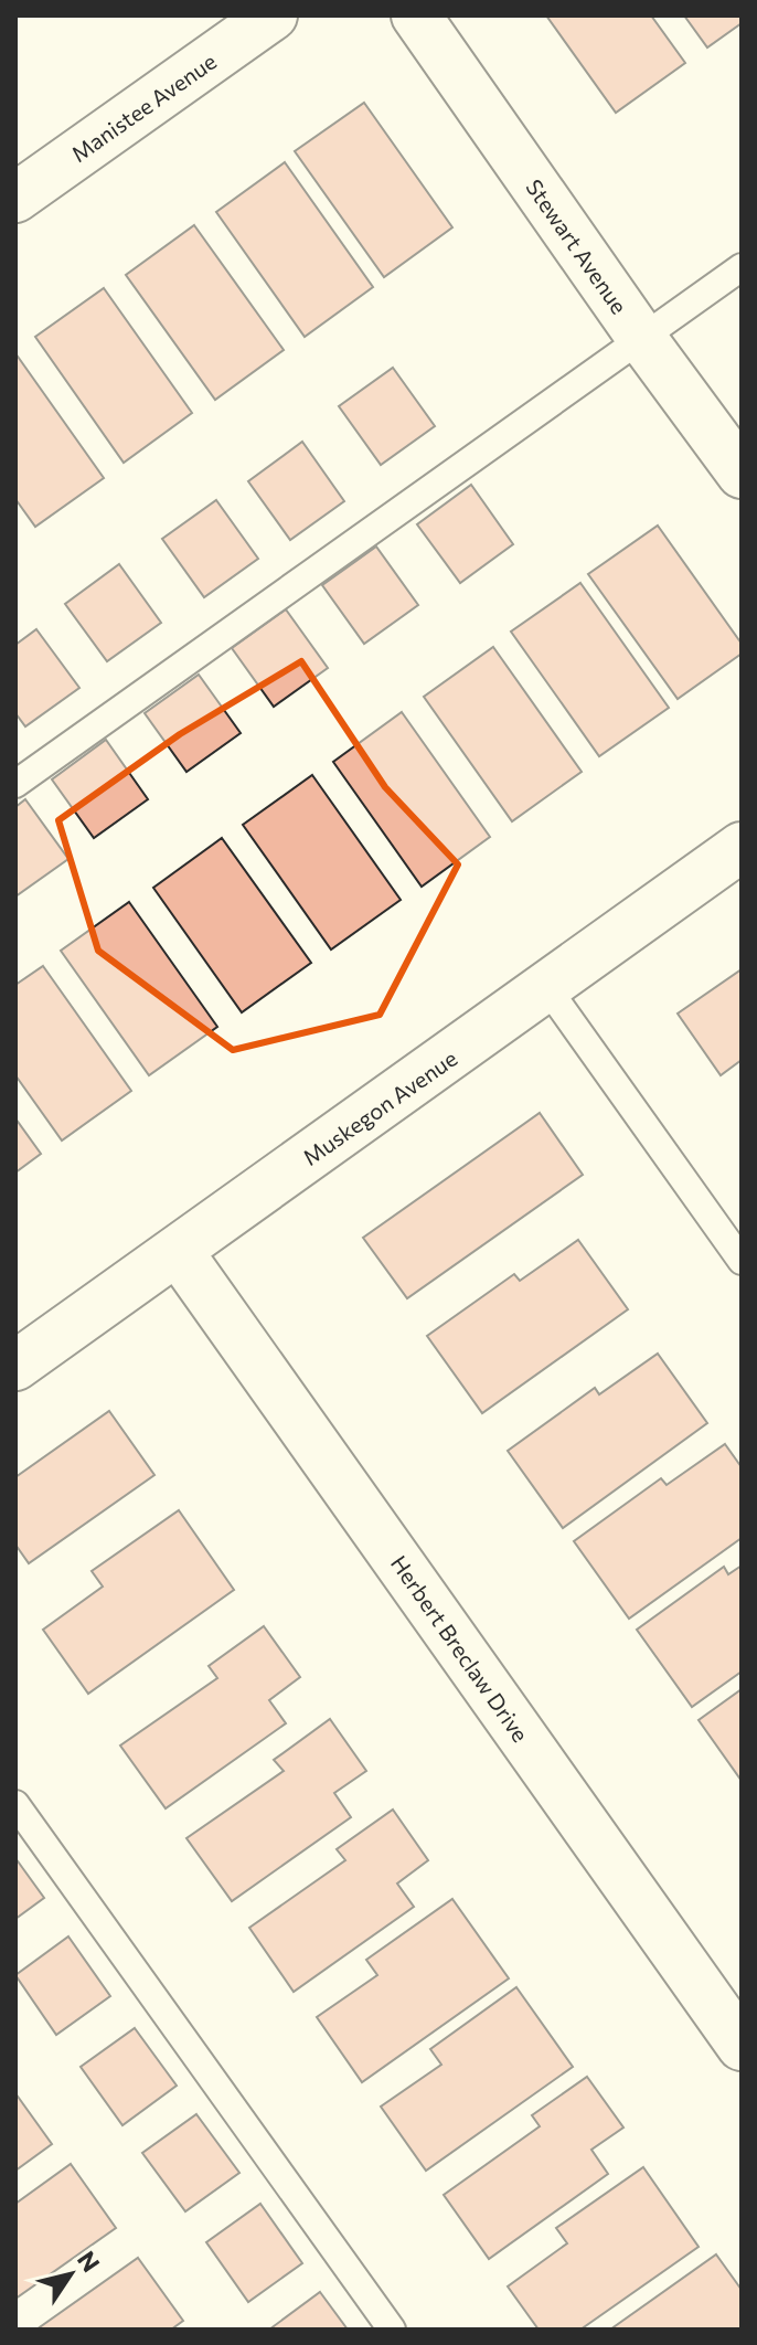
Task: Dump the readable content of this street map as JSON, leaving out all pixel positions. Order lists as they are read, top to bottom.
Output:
{
  "streets": {
    "street": [
      "Manistee Avenue",
      "Stewart Avenue",
      "Muskegon Avenue",
      "Herbert Breclaw Drive"
    ]
  },
  "crossings": [
    ["Muskegon Avenue", "Herbert Breclaw Drive"]
  ],
  "north": "top right"
}
